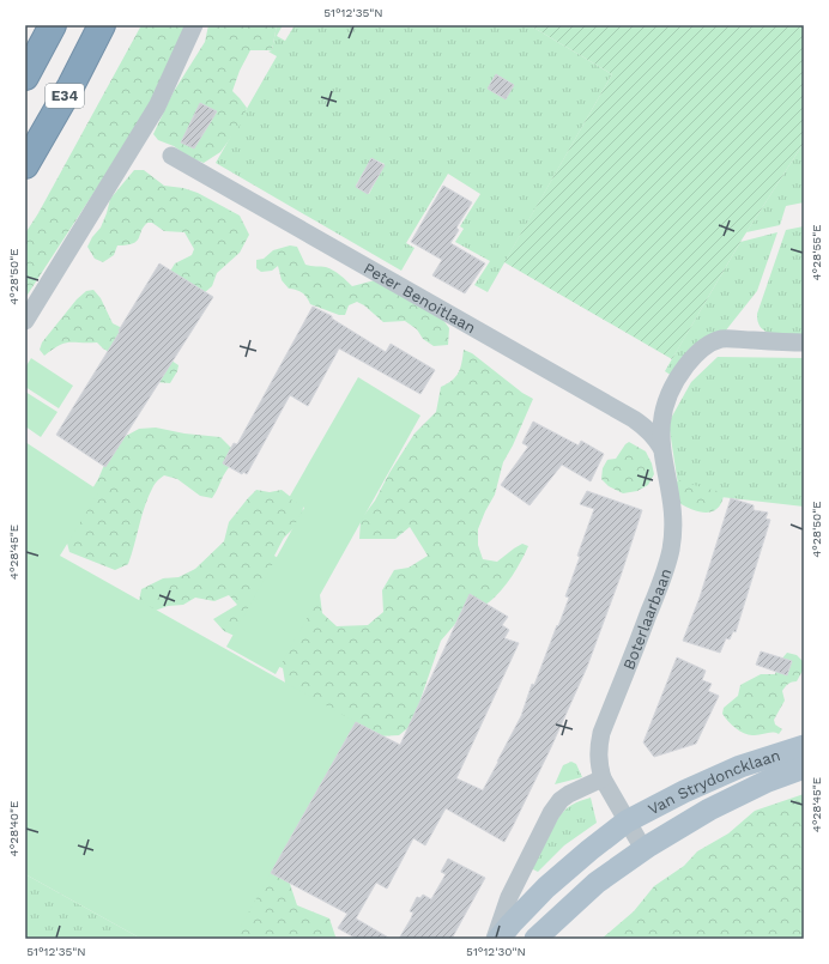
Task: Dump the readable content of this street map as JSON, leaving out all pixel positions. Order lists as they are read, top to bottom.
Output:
{
  "streets": {
    "highway": ["E34"],
    "main road": ["Van Strydoncklaan"],
    "street": ["Peter Benoitlaan", "Boterlaarbaan"]
  },
  "crossings": [
    ["Peter Benoitlaan", "Boterlaarbaan"],
    ["Boterlaarbaan", "Van Strydoncklaan"]
  ],
  "coordinates": [
    "51°12'35\"N",
    "4°28'55\"E",
    "4°28'50\"E",
    "4°28'45\"E",
    "4°28'40\"E",
    "51°12'30\"N"
  ]
}
